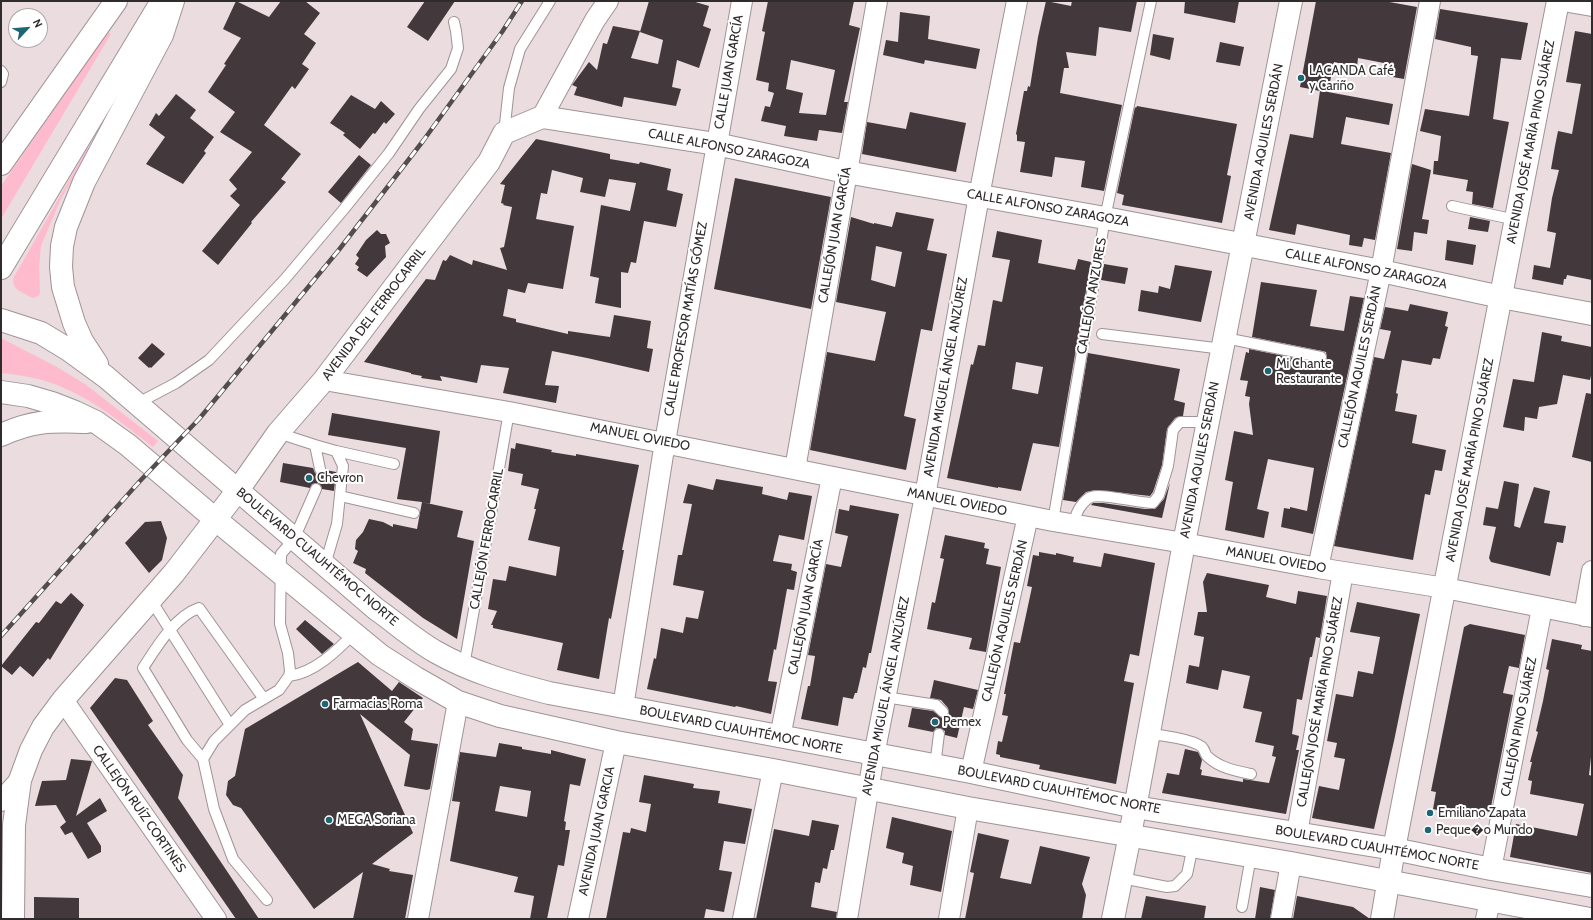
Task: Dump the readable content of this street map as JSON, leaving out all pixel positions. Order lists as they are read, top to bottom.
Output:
{
  "streets": {
    "main road": [
      "AVENIDA AQUILES SERDÁN",
      "AVENIDA JOSÉ MARÍA PINO SUÁREZ",
      "CALLE ALFONSO ZARAGOZA",
      "AVENIDA DEL FERROCARRIL",
      "BOULEVARD CUAUHTÉMOC NORTE"
    ],
    "street": [
      "CALLE JUAN GARCÍA",
      "CALLEJÓN JUAN GARCÍA",
      "CALLE PROFESOR MATÍAS GÓMEZ",
      "CALLEJÓN AQUILES SERDÁN",
      "AVENIDA MIGUEL ÁNGEL ANZÚREZ",
      "MANUEL OVIEDO",
      "CALLEJÓN JOSÉ MARÍA PINO SUÁREZ",
      "CALLEJÓN PINO SUÁREZ",
      "CALLEJÓN RUÍZ CORTINES",
      "AVENIDA JUAN GARCIA"
    ],
    "lane": ["CALLEJÓN ANZURES", "CALLEJÓN FERROCARRIL"]
  },
  "crossings": [
    ["CALLE JUAN GARCÍA", "CALLE ALFONSO ZARAGOZA"],
    ["CALLE JUAN GARCÍA", "CALLE PROFESOR MATÍAS GÓMEZ"],
    ["AVENIDA AQUILES SERDÁN", "CALLE ALFONSO ZARAGOZA"],
    ["AVENIDA AQUILES SERDÁN", "MANUEL OVIEDO"],
    ["AVENIDA AQUILES SERDÁN", "BOULEVARD CUAUHTÉMOC NORTE"],
    ["AVENIDA JOSÉ MARÍA PINO SUÁREZ", "CALLE ALFONSO ZARAGOZA"],
    ["AVENIDA JOSÉ MARÍA PINO SUÁREZ", "MANUEL OVIEDO"],
    ["AVENIDA JOSÉ MARÍA PINO SUÁREZ", "BOULEVARD CUAUHTÉMOC NORTE"],
    ["CALLE ALFONSO ZARAGOZA", "CALLEJÓN JUAN GARCÍA"],
    ["CALLE ALFONSO ZARAGOZA", "CALLEJÓN ANZURES"],
    ["CALLE ALFONSO ZARAGOZA", "CALLE PROFESOR MATÍAS GÓMEZ"],
    ["CALLE ALFONSO ZARAGOZA", "CALLEJÓN AQUILES SERDÁN"],
    ["CALLE ALFONSO ZARAGOZA", "AVENIDA MIGUEL ÁNGEL ANZÚREZ"],
    ["CALLEJÓN JUAN GARCÍA", "MANUEL OVIEDO"],
    ["CALLEJÓN JUAN GARCÍA", "BOULEVARD CUAUHTÉMOC NORTE"],
    ["CALLEJÓN ANZURES", "MANUEL OVIEDO"],
    ["AVENIDA DEL FERROCARRIL", "MANUEL OVIEDO"],
    ["AVENIDA DEL FERROCARRIL", "BOULEVARD CUAUHTÉMOC NORTE"],
    ["AVENIDA DEL FERROCARRIL", "CALLEJÓN RUÍZ CORTINES"],
    ["CALLE PROFESOR MATÍAS GÓMEZ", "MANUEL OVIEDO"],
    ["CALLE PROFESOR MATÍAS GÓMEZ", "BOULEVARD CUAUHTÉMOC NORTE"],
    ["CALLEJÓN AQUILES SERDÁN", "MANUEL OVIEDO"],
    ["CALLEJÓN AQUILES SERDÁN", "BOULEVARD CUAUHTÉMOC NORTE"],
    ["AVENIDA MIGUEL ÁNGEL ANZÚREZ", "MANUEL OVIEDO"],
    ["AVENIDA MIGUEL ÁNGEL ANZÚREZ", "BOULEVARD CUAUHTÉMOC NORTE"],
    ["MANUEL OVIEDO", "CALLEJÓN FERROCARRIL"],
    ["MANUEL OVIEDO", "CALLEJÓN JOSÉ MARÍA PINO SUÁREZ"],
    ["MANUEL OVIEDO", "CALLEJÓN PINO SUÁREZ"],
    ["CALLEJÓN FERROCARRIL", "BOULEVARD CUAUHTÉMOC NORTE"],
    ["BOULEVARD CUAUHTÉMOC NORTE", "CALLEJÓN JOSÉ MARÍA PINO SUÁREZ"],
    ["BOULEVARD CUAUHTÉMOC NORTE", "CALLEJÓN PINO SUÁREZ"]
  ],
  "places": [
    "LACANDA Café y Cariño",
    "Mi Chante Restaurante",
    "Chevron",
    "Farmacias Roma",
    "Pemex",
    "Emiliano Zapata",
    "MEGA Soriana",
    "Peque�o Mundo"
  ],
  "north": "top right"
}
